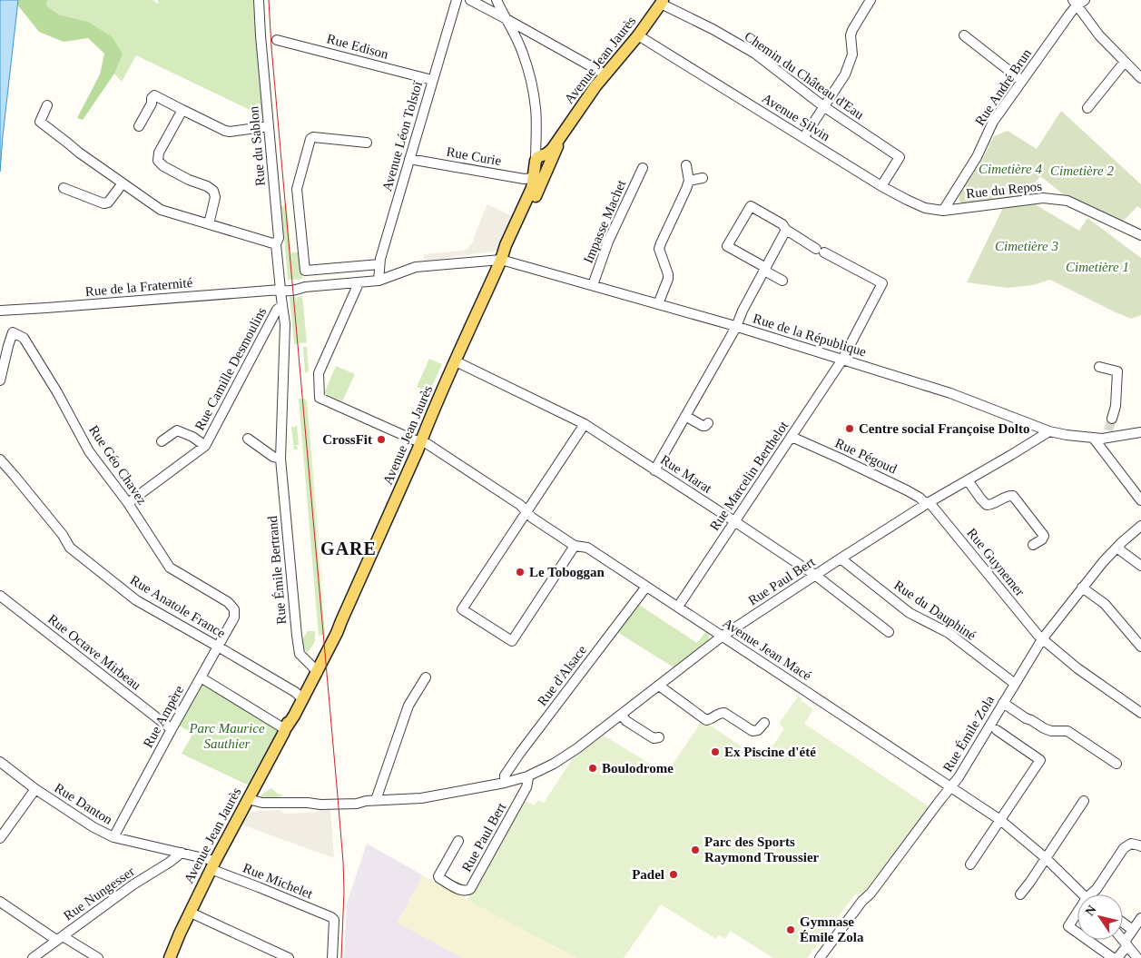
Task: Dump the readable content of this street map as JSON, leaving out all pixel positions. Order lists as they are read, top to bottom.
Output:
{
  "streets": {
    "main road": ["Avenue Jean Jaurès"],
    "street": [
      "Rue Edison",
      "Chemin du Château d'Eau",
      "Rue André Brun",
      "Avenue Silvin",
      "Avenue Léon Tolstoï",
      "Rue du Sablon",
      "Rue Curie",
      "Rue du Repos",
      "Impasse Machet",
      "Rue de la Fraternité",
      "Rue de la République",
      "Rue Camille Desmoulins",
      "Rue Pégoud",
      "Rue Géo Chavez",
      "Rue Marat",
      "Rue Marcelin Berthelot",
      "Rue Guynemer",
      "Rue Émile Bertrand",
      "Rue Paul Bert",
      "Rue Anatole France",
      "Rue du Dauphiné",
      "Avenue Jean Macé",
      "Rue Octave Mirbeau",
      "Rue d'Alsace",
      "Rue Ampère",
      "Rue Émile Zola",
      "Rue Danton",
      "Rue Michelet",
      "Rue Nungesser"
    ]
  },
  "crossings": [
    ["Rue Edison", "Avenue Léon Tolstoï"],
    ["Avenue Jean Jaurès", "Chemin du Château d'Eau"],
    ["Avenue Jean Jaurès", "Avenue Silvin"],
    ["Avenue Jean Jaurès", "Rue Curie"],
    ["Avenue Jean Jaurès", "Rue de la Fraternité"],
    ["Avenue Jean Jaurès", "Rue de la République"],
    ["Avenue Jean Jaurès", "Rue Marat"],
    ["Avenue Jean Jaurès", "Rue Émile Bertrand"],
    ["Avenue Jean Jaurès", "Rue Paul Bert"],
    ["Avenue Jean Jaurès", "Rue Anatole France"],
    ["Avenue Jean Jaurès", "Avenue Jean Macé"],
    ["Avenue Jean Jaurès", "Rue Danton"],
    ["Avenue Jean Jaurès", "Rue Michelet"],
    ["Chemin du Château d'Eau", "Avenue Silvin"],
    ["Rue André Brun", "Avenue Silvin"],
    ["Rue André Brun", "Rue du Repos"],
    ["Avenue Silvin", "Rue du Repos"],
    ["Avenue Léon Tolstoï", "Rue Curie"],
    ["Avenue Léon Tolstoï", "Rue de la Fraternité"],
    ["Rue du Sablon", "Rue de la Fraternité"],
    ["Rue du Sablon", "Rue Émile Bertrand"],
    ["Impasse Machet", "Rue de la République"],
    ["Rue de la Fraternité", "Rue de la République"],
    ["Rue de la Fraternité", "Rue Émile Bertrand"],
    ["Rue de la Fraternité", "Avenue Jean Macé"],
    ["Rue de la République", "Rue Marcelin Berthelot"],
    ["Rue de la République", "Rue Paul Bert"],
    ["Rue Camille Desmoulins", "Rue Géo Chavez"],
    ["Rue Camille Desmoulins", "Rue Émile Bertrand"],
    ["Rue Pégoud", "Rue Marcelin Berthelot"],
    ["Rue Pégoud", "Rue Guynemer"],
    ["Rue Pégoud", "Rue Paul Bert"],
    ["Rue Géo Chavez", "Rue Ampère"],
    ["Rue Marat", "Rue Marcelin Berthelot"],
    ["Rue Marat", "Rue Paul Bert"],
    ["Rue Marcelin Berthelot", "Avenue Jean Macé"],
    ["Rue Guynemer", "Rue Paul Bert"],
    ["Rue Guynemer", "Rue Émile Zola"],
    ["Rue Paul Bert", "Rue du Dauphiné"],
    ["Rue Paul Bert", "Avenue Jean Macé"],
    ["Rue Paul Bert", "Rue d'Alsace"],
    ["Rue Anatole France", "Rue Ampère"],
    ["Rue du Dauphiné", "Rue Émile Zola"],
    ["Avenue Jean Macé", "Rue d'Alsace"],
    ["Avenue Jean Macé", "Rue Émile Zola"],
    ["Rue Octave Mirbeau", "Rue Ampère"],
    ["Rue Ampère", "Rue Danton"],
    ["Rue Danton", "Rue Michelet"],
    ["Rue Danton", "Rue Nungesser"]
  ],
  "districts": ["GARE"],
  "parks": [
    "Cimetière 4",
    "Cimetière 2",
    "Cimetière 3",
    "Cimetière 1",
    "Parc Maurice Sauthier"
  ],
  "places": [
    "Centre social Françoise Dolto",
    "CrossFit",
    "Le Toboggan",
    "Ex Piscine d'été",
    "Boulodrome",
    "Parc des Sports Raymond Troussier",
    "Padel",
    "Gymnase Émile Zola"
  ],
  "north": "top left"
}
